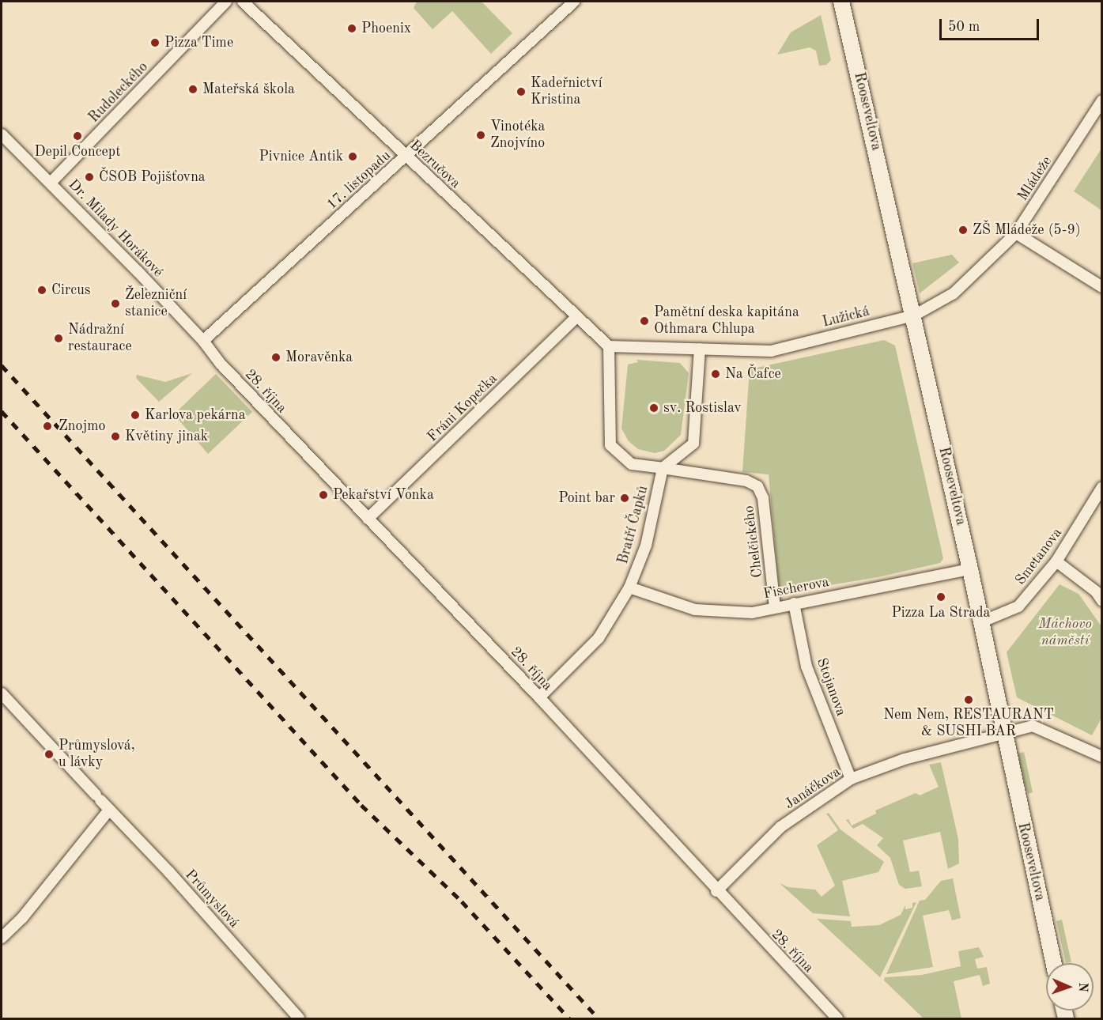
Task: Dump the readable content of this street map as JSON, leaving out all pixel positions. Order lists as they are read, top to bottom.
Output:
{
  "streets": {
    "main road": ["Rooseveltova"],
    "street": [
      "Rudoleckého",
      "Bezručova",
      "Mládeže",
      "17. listopadu",
      "Dr. Milady Horákové",
      "Lužická",
      "28. října",
      "Fráni Kopečka",
      "Bratří Čapků",
      "Chelčického",
      "Smetanova",
      "Fischerova",
      "Stojanova",
      "Janáčkova",
      "Průmyslová"
    ]
  },
  "crossings": [
    ["Rudoleckého", "Dr. Milady Horákové"],
    ["Rooseveltova", "Mládeže"],
    ["Rooseveltova", "Lužická"],
    ["Rooseveltova", "Smetanova"],
    ["Rooseveltova", "Fischerova"],
    ["Rooseveltova", "Janáčkova"],
    ["Bezručova", "17. listopadu"],
    ["Bezručova", "Lužická"],
    ["Bezručova", "Fráni Kopečka"],
    ["Mládeže", "Lužická"],
    ["17. listopadu", "Dr. Milady Horákové"],
    ["17. listopadu", "28. října"],
    ["Dr. Milady Horákové", "28. října"],
    ["28. října", "Fráni Kopečka"],
    ["28. října", "Bratří Čapků"],
    ["28. října", "Janáčkova"],
    ["Bratří Čapků", "Chelčického"],
    ["Bratří Čapků", "Fischerova"],
    ["Chelčického", "Fischerova"],
    ["Fischerova", "Stojanova"],
    ["Stojanova", "Janáčkova"]
  ],
  "parks": ["Máchovo náměstí"],
  "places": [
    "Phoenix",
    "Pizza Time",
    "Mateřská škola",
    "Kadeřnictví Kristina",
    "Vinotéka Znojvíno",
    "Depil Concept",
    "Pivnice Antik",
    "ČSOB Pojišťovna",
    "ZŠ Mládeže (5-9)",
    "Circus",
    "Železniční stanice",
    "Pamětní deska kapitána Othmara Chlupa",
    "Nádražní restaurace",
    "Moravěnka",
    "Na Čafce",
    "sv. Rostislav",
    "Karlova pekárna",
    "Znojmo",
    "Květiny jinak",
    "Pekařství Vonka",
    "Point bar",
    "Pizza La Strada",
    "Nem Nem, RESTAURANT & SUSHI BAR",
    "Průmyslová, u lávky"
  ],
  "scale_bar": "50 m",
  "north": "right"
}
